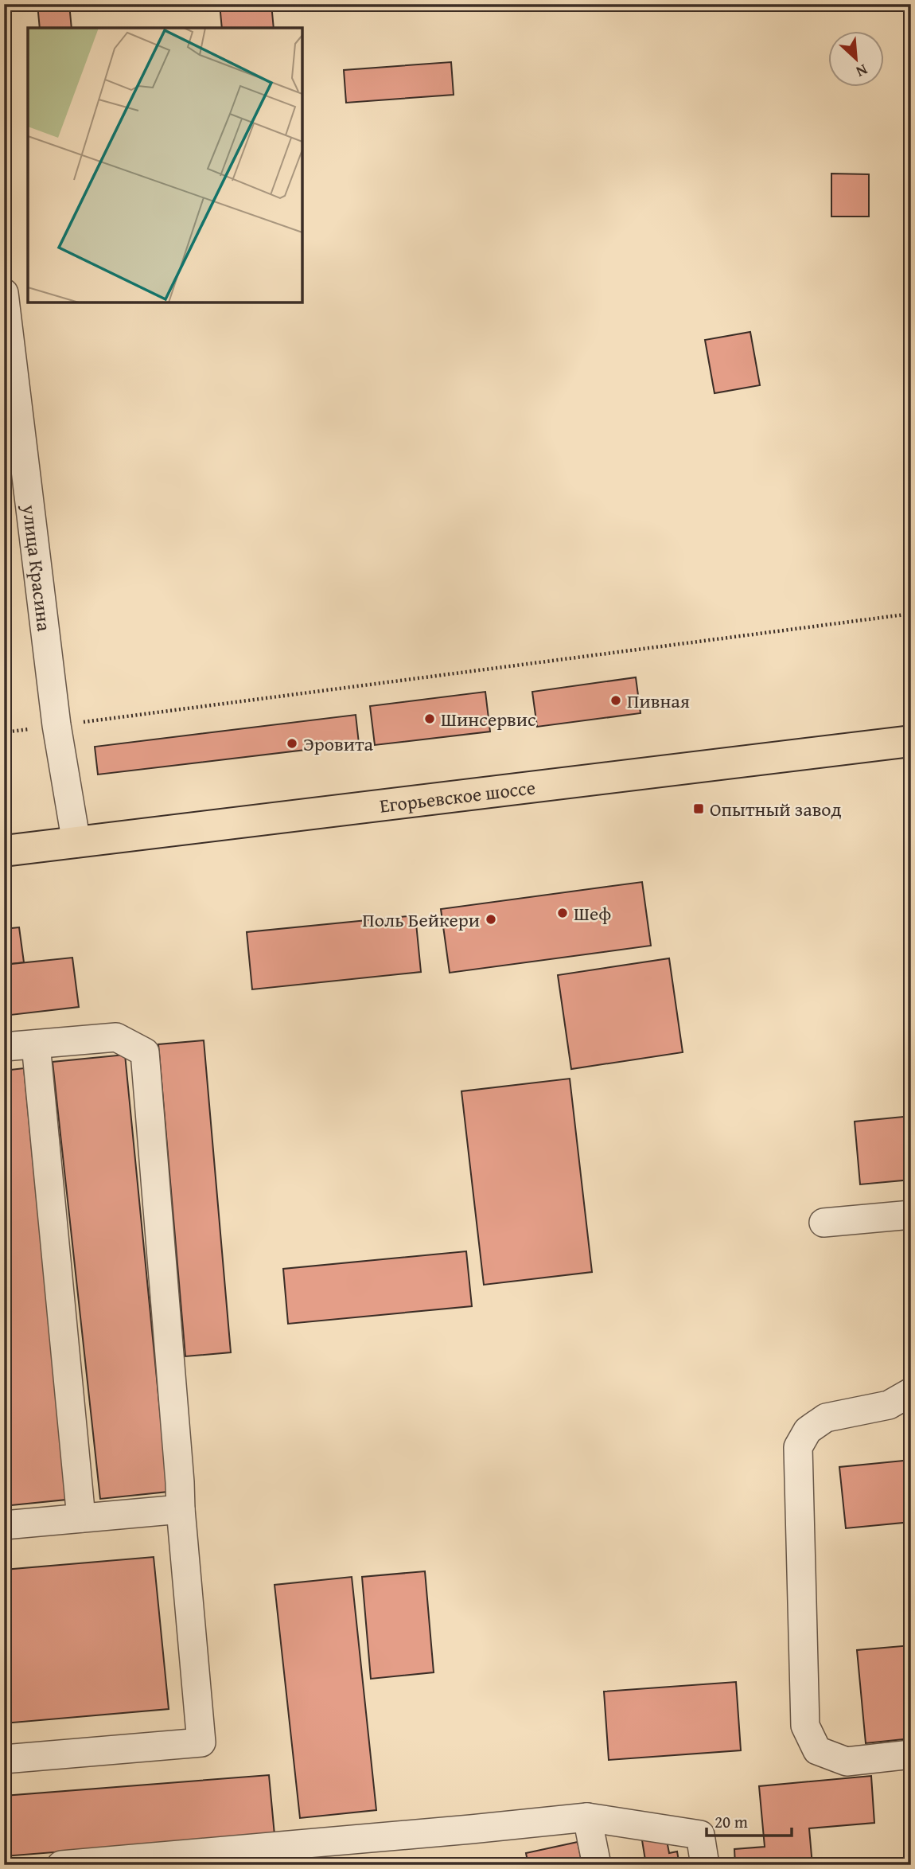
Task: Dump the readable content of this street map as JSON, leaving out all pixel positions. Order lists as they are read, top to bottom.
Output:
{
  "streets": {
    "main road": ["Егорьевское шоссе"],
    "lane": ["улица Красина"]
  },
  "crossings": [
    ["улица Красина", "Егорьевское шоссе"]
  ],
  "places": {
    "other": [
      "Пивная",
      "Шинсервис",
      "Эровита",
      "Шеф",
      "Поль Бейкери"
    ],
    "transit": ["Опытный завод"]
  },
  "scale_bar": "20 m",
  "north": "bottom right"
}
